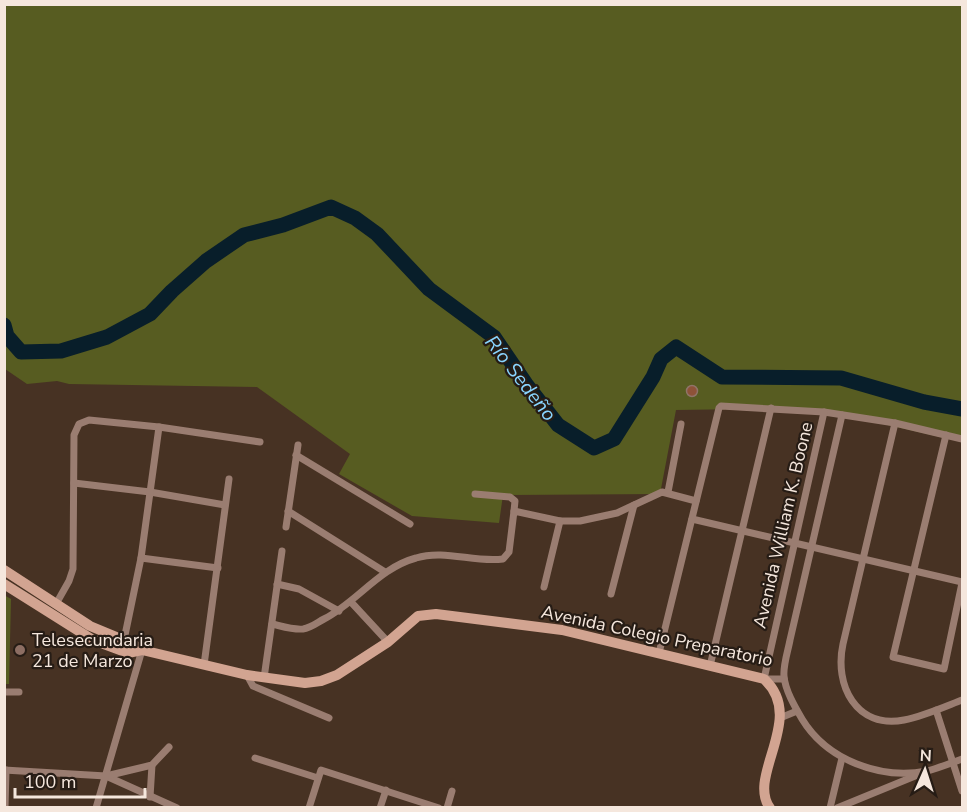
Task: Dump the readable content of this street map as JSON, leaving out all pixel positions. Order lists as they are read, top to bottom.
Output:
{
  "streets": {
    "street": ["Avenida William K. Boone", "Avenida Colegio Preparatorio"]
  },
  "crossings": [
    ["Avenida William K. Boone", "Avenida Colegio Preparatorio"]
  ],
  "water": ["Río Sedeño"],
  "places": ["Telesecundaria 21 de Marzo"],
  "scale_bar": "100 m",
  "north": "top"
}
